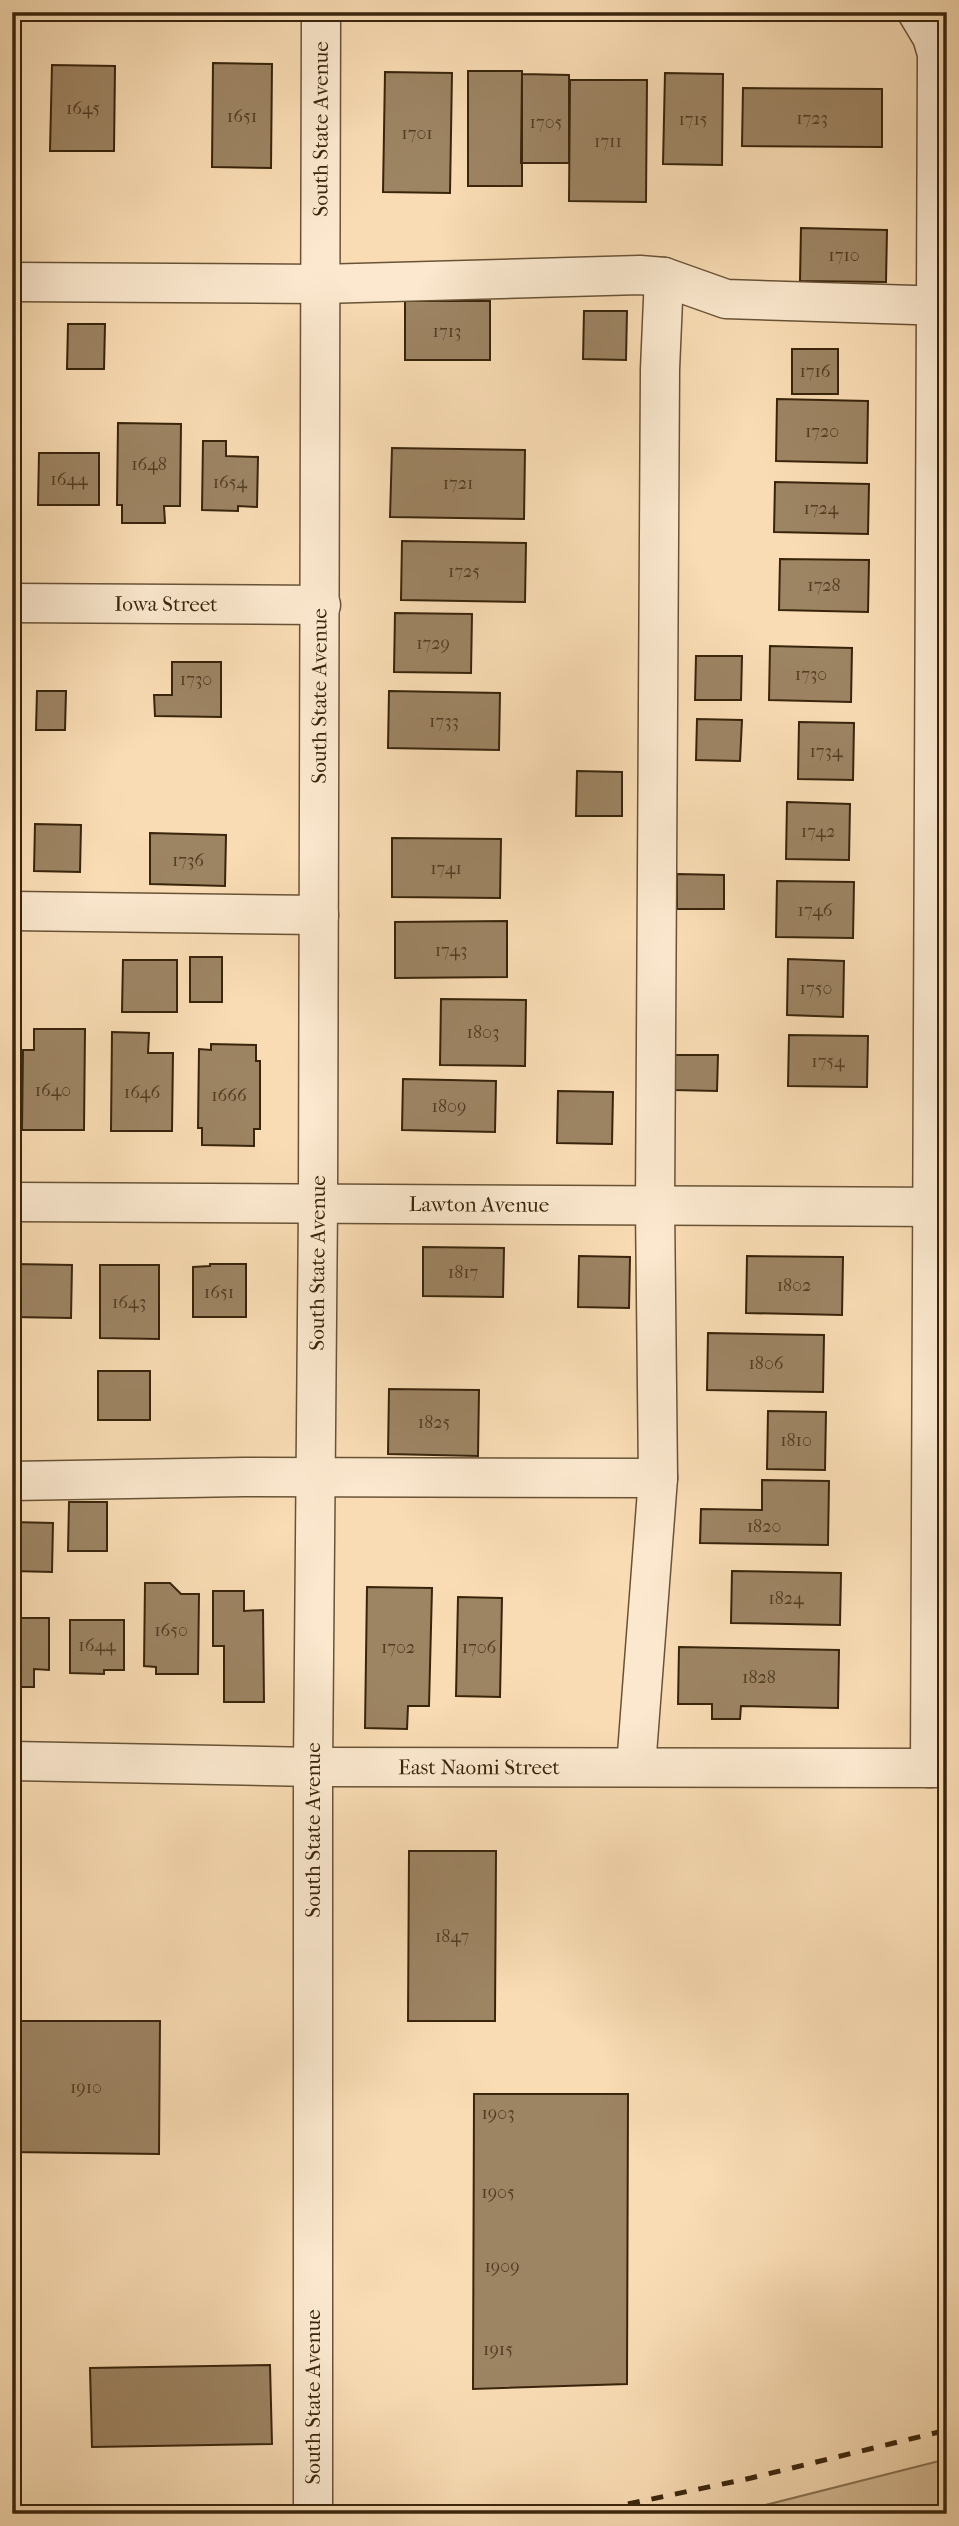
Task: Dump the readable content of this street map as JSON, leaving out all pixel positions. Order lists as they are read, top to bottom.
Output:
{
  "streets": {
    "street": [
      "South State Avenue",
      "Iowa Street",
      "Lawton Avenue",
      "East Naomi Street"
    ]
  },
  "crossings": [
    ["South State Avenue", "Iowa Street"],
    ["South State Avenue", "Lawton Avenue"],
    ["South State Avenue", "East Naomi Street"]
  ],
  "house_numbers": [
    "1645",
    "1651",
    "1723",
    "1715",
    "1705",
    "1701",
    "1711",
    "1710",
    "1713",
    "1716",
    "1720",
    "1648",
    "1644",
    "1654",
    "1721",
    "1724",
    "1725",
    "1728",
    "1729",
    "1730",
    "1730",
    "1733",
    "1734",
    "1742",
    "1736",
    "1741",
    "1746",
    "1743",
    "1750",
    "1803",
    "1754",
    "1640",
    "1646",
    "1666",
    "1809",
    "1817",
    "1802",
    "1651",
    "1643",
    "1806",
    "1825",
    "1810",
    "1820",
    "1824",
    "1650",
    "1644",
    "1702",
    "1706",
    "1828",
    "1847",
    "1910",
    "1903",
    "1905",
    "1909",
    "1915"
  ]
}
